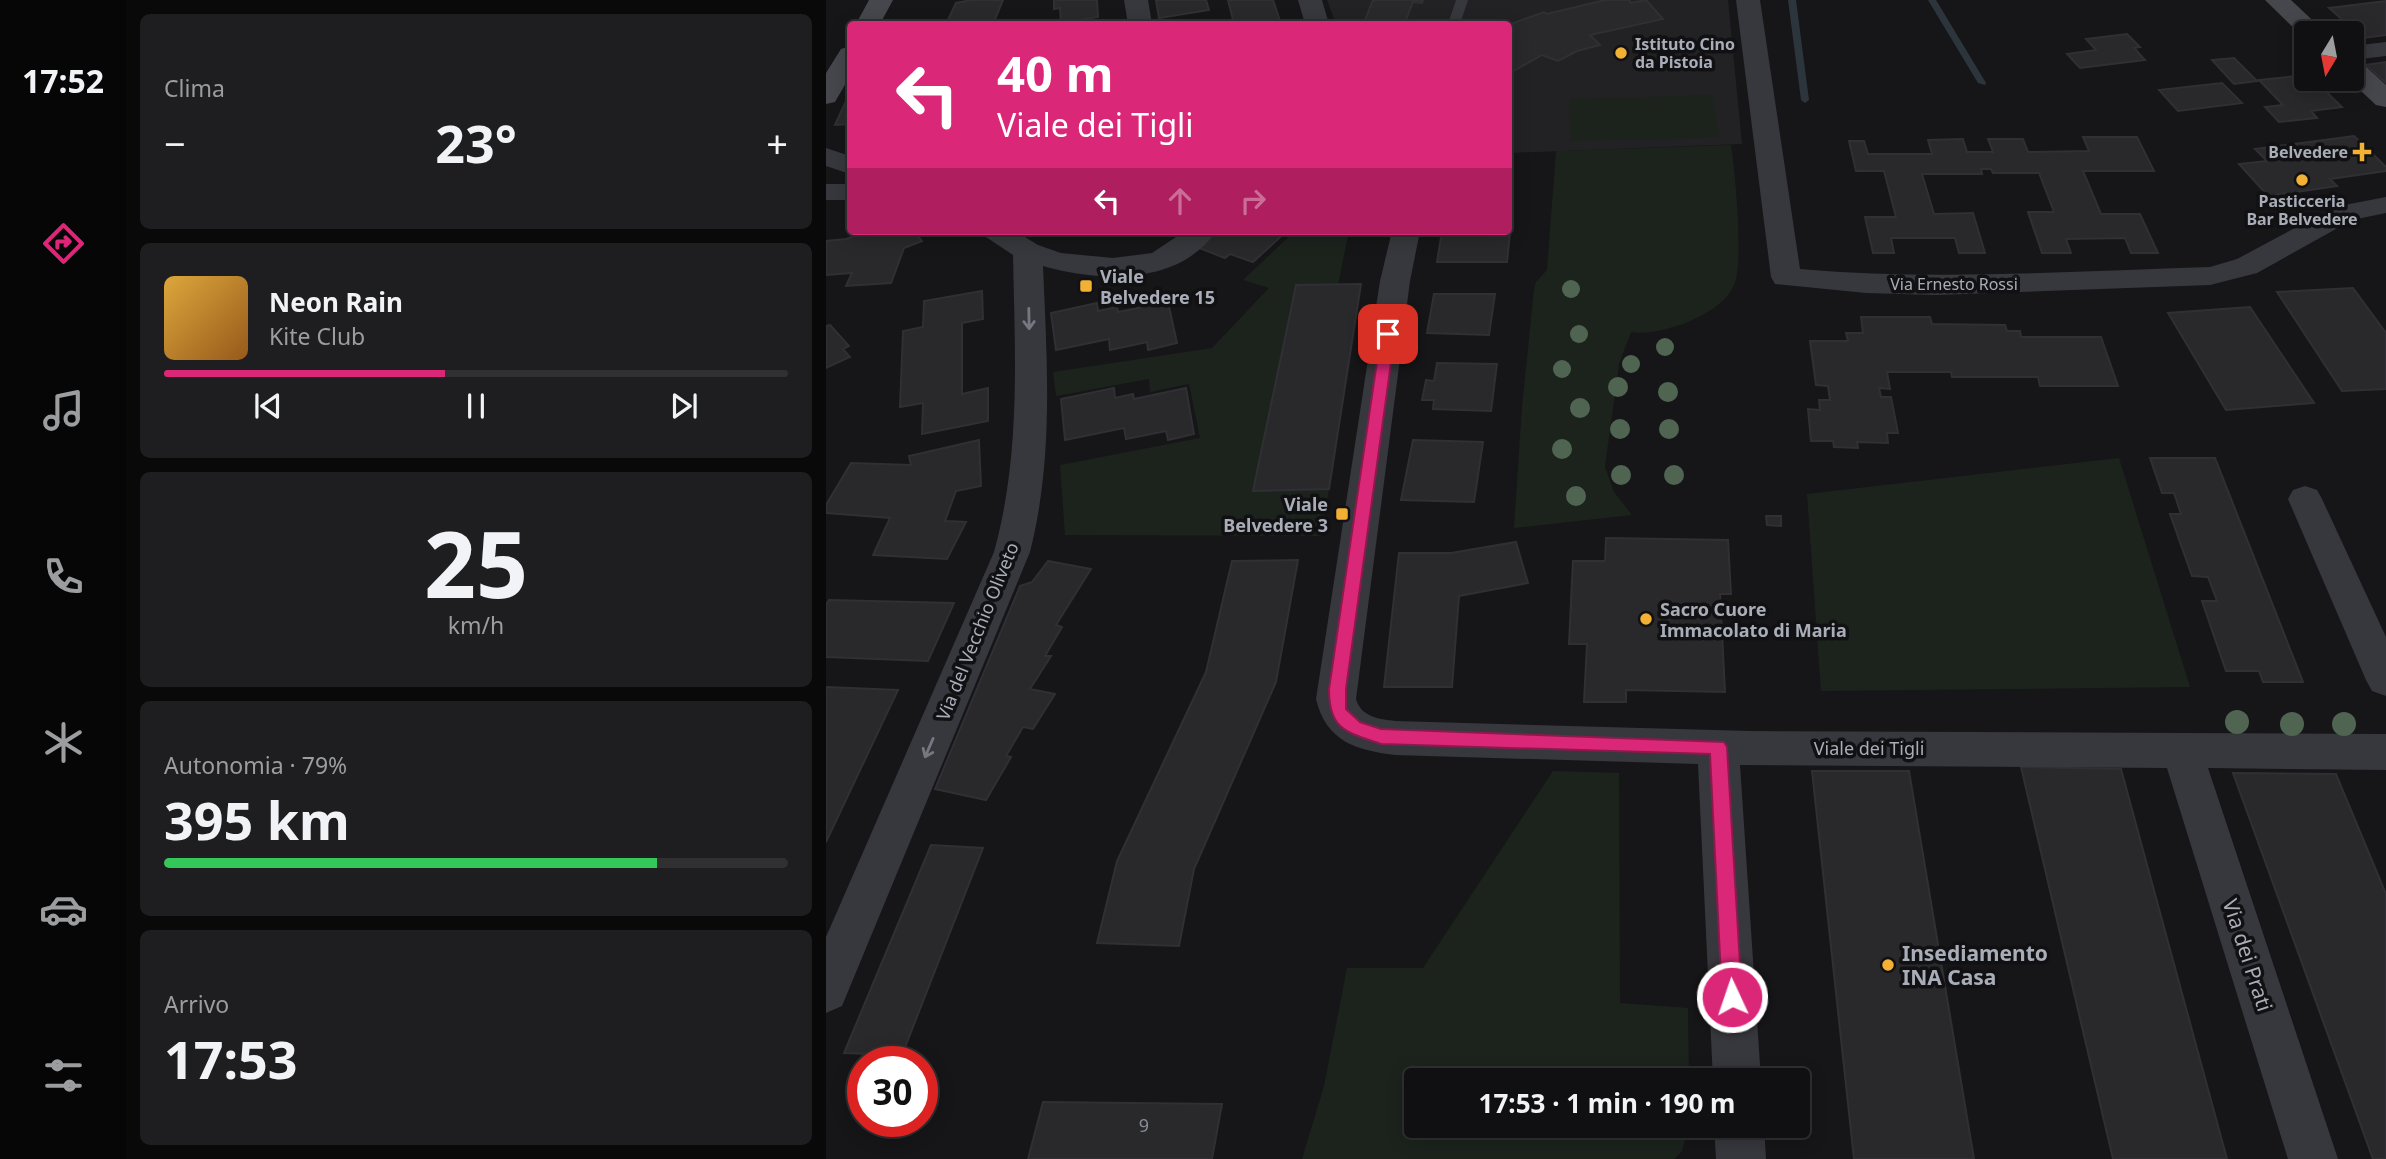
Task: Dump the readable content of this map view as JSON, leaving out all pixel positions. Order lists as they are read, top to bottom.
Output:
{
  "streets": {
    "street": [
      "Via Ernesto Rossi",
      "Via del Vecchio Oliveto",
      "Viale dei Tigli",
      "Via dei Prati"
    ]
  },
  "crossings": [
    ["Viale dei Tigli", "Via dei Prati"]
  ],
  "one_way": ["Via del Vecchio Oliveto"],
  "places": {
    "other": [
      "Istituto Cino da Pistoia",
      "Pasticceria Bar Belvedere",
      "Sacro Cuore Immacolato di Maria",
      "Insediamento INA Casa"
    ],
    "health": ["Belvedere"],
    "transit": ["Viale Belvedere 15", "Viale Belvedere 3"]
  },
  "house_numbers": ["9"],
  "north": "bottom",
  "page": {
    "tabs": "17:52",
    "tile": [
      "Clima",
      ["25", "km/h"],
      ["Autonomia · 79%", "395 km"],
      ["Arrivo", "17:53"]
    ],
    "turn": ["40 m", "Viale dei Tigli"],
    "heat": ["−", "23°", "+"],
    "song": ["Neon Rain", "Kite Club"],
    "limit": "30",
    "trip": "17:53 · 1 min · 190 m"
  }
}
